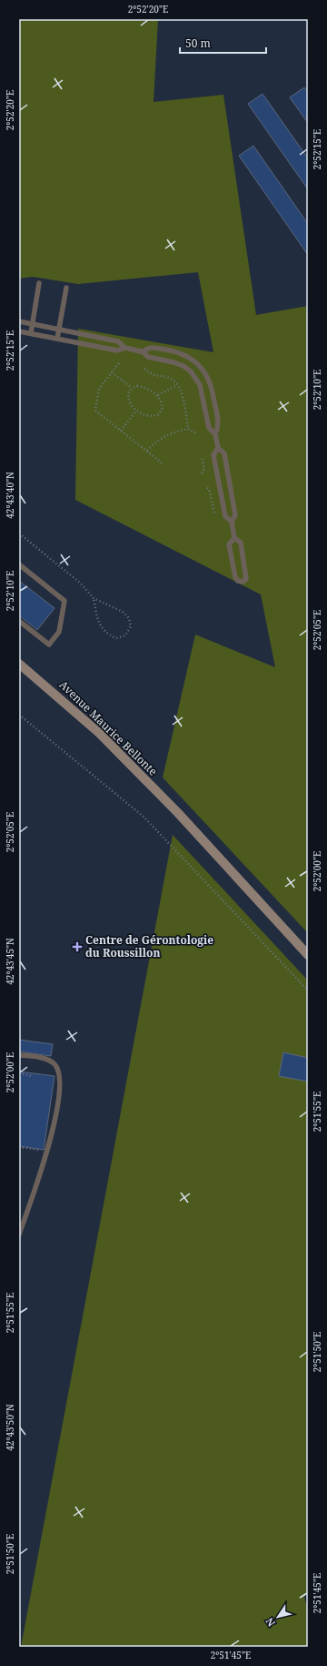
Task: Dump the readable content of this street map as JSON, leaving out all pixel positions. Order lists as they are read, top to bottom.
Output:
{
  "streets": {
    "main road": ["Avenue Maurice Bellonte"]
  },
  "places": {
    "health": ["Centre de Gérontologie du Roussillon"]
  },
  "scale_bar": "50 m",
  "north": "bottom left",
  "coordinates": [
    "2°52'20\"E",
    "2°52'15\"E",
    "2°52'10\"E",
    "42°43'40\"N",
    "2°52'05\"E",
    "2°52'00\"E",
    "42°43'45\"N",
    "2°51'55\"E",
    "2°51'50\"E",
    "42°43'50\"N",
    "2°51'45\"E"
  ]
}
